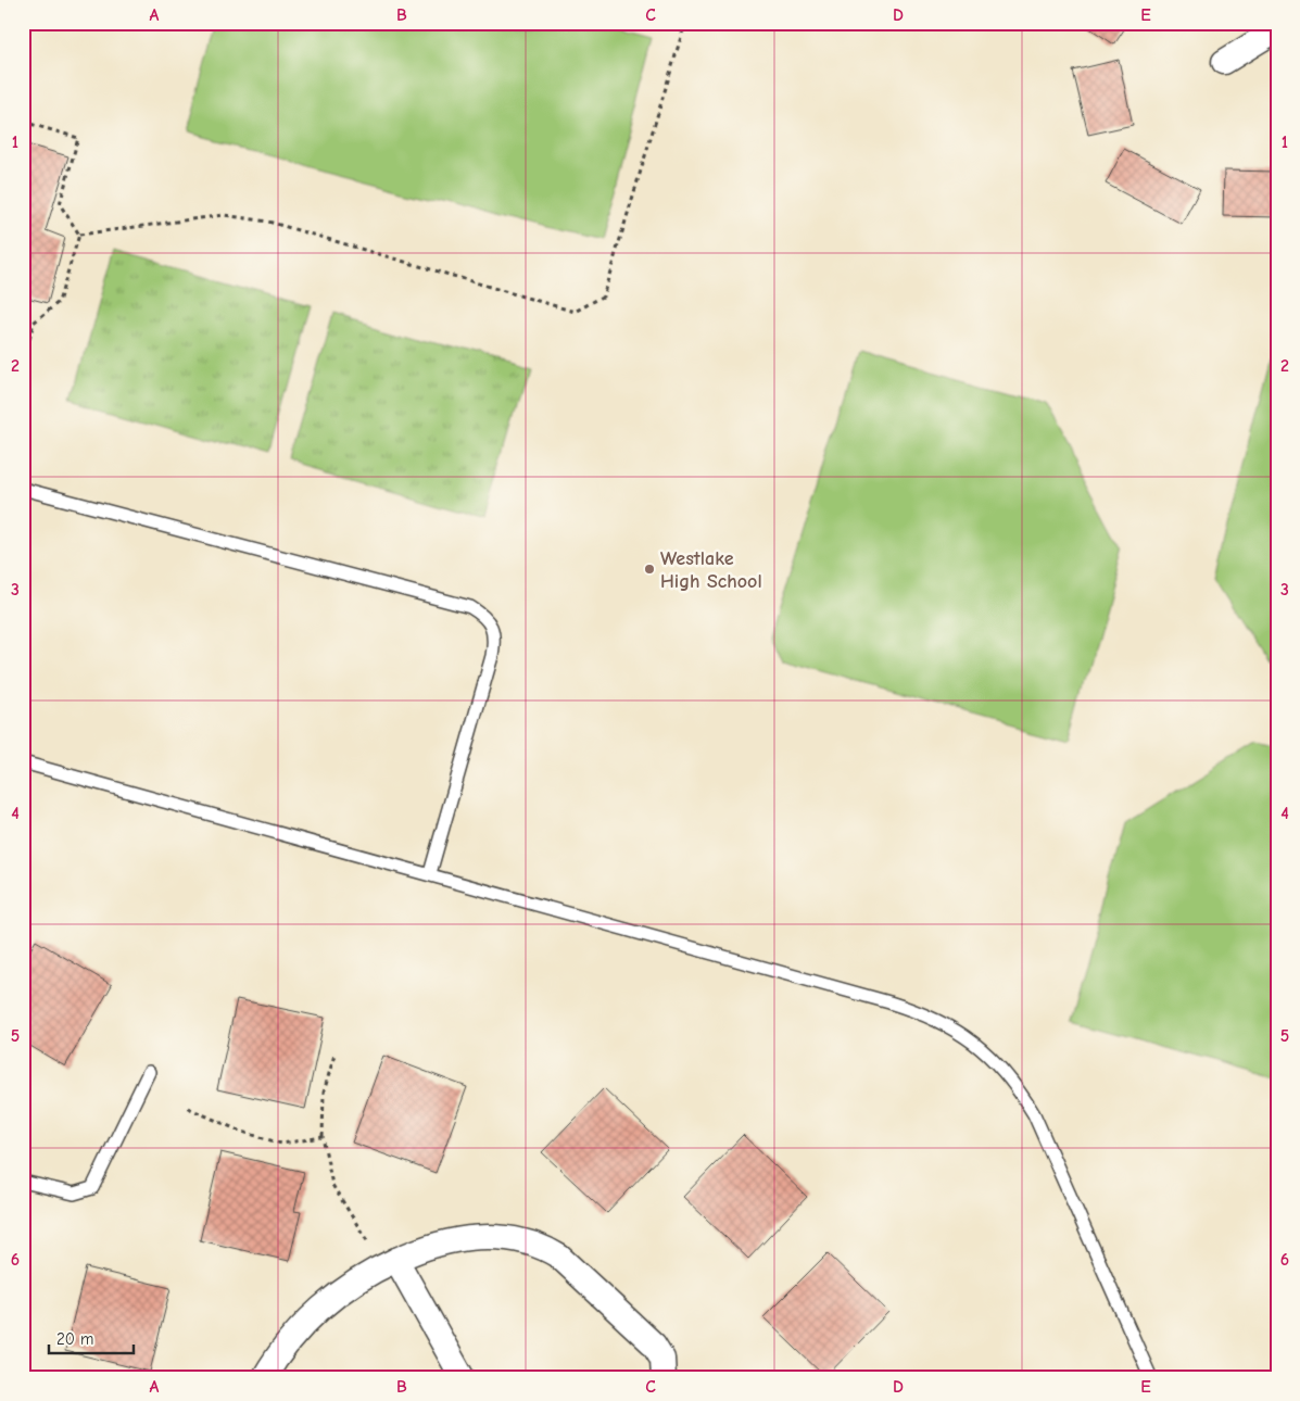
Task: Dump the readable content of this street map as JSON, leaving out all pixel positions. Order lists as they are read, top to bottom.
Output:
{
  "places": ["Westlake High School"],
  "scale_bar": "20 m",
  "grid": {
    "columns": [
      "A",
      "B",
      "C",
      "D",
      "E"
    ],
    "rows": [
      "1",
      "2",
      "3",
      "4",
      "5",
      "6"
    ]
  }
}
